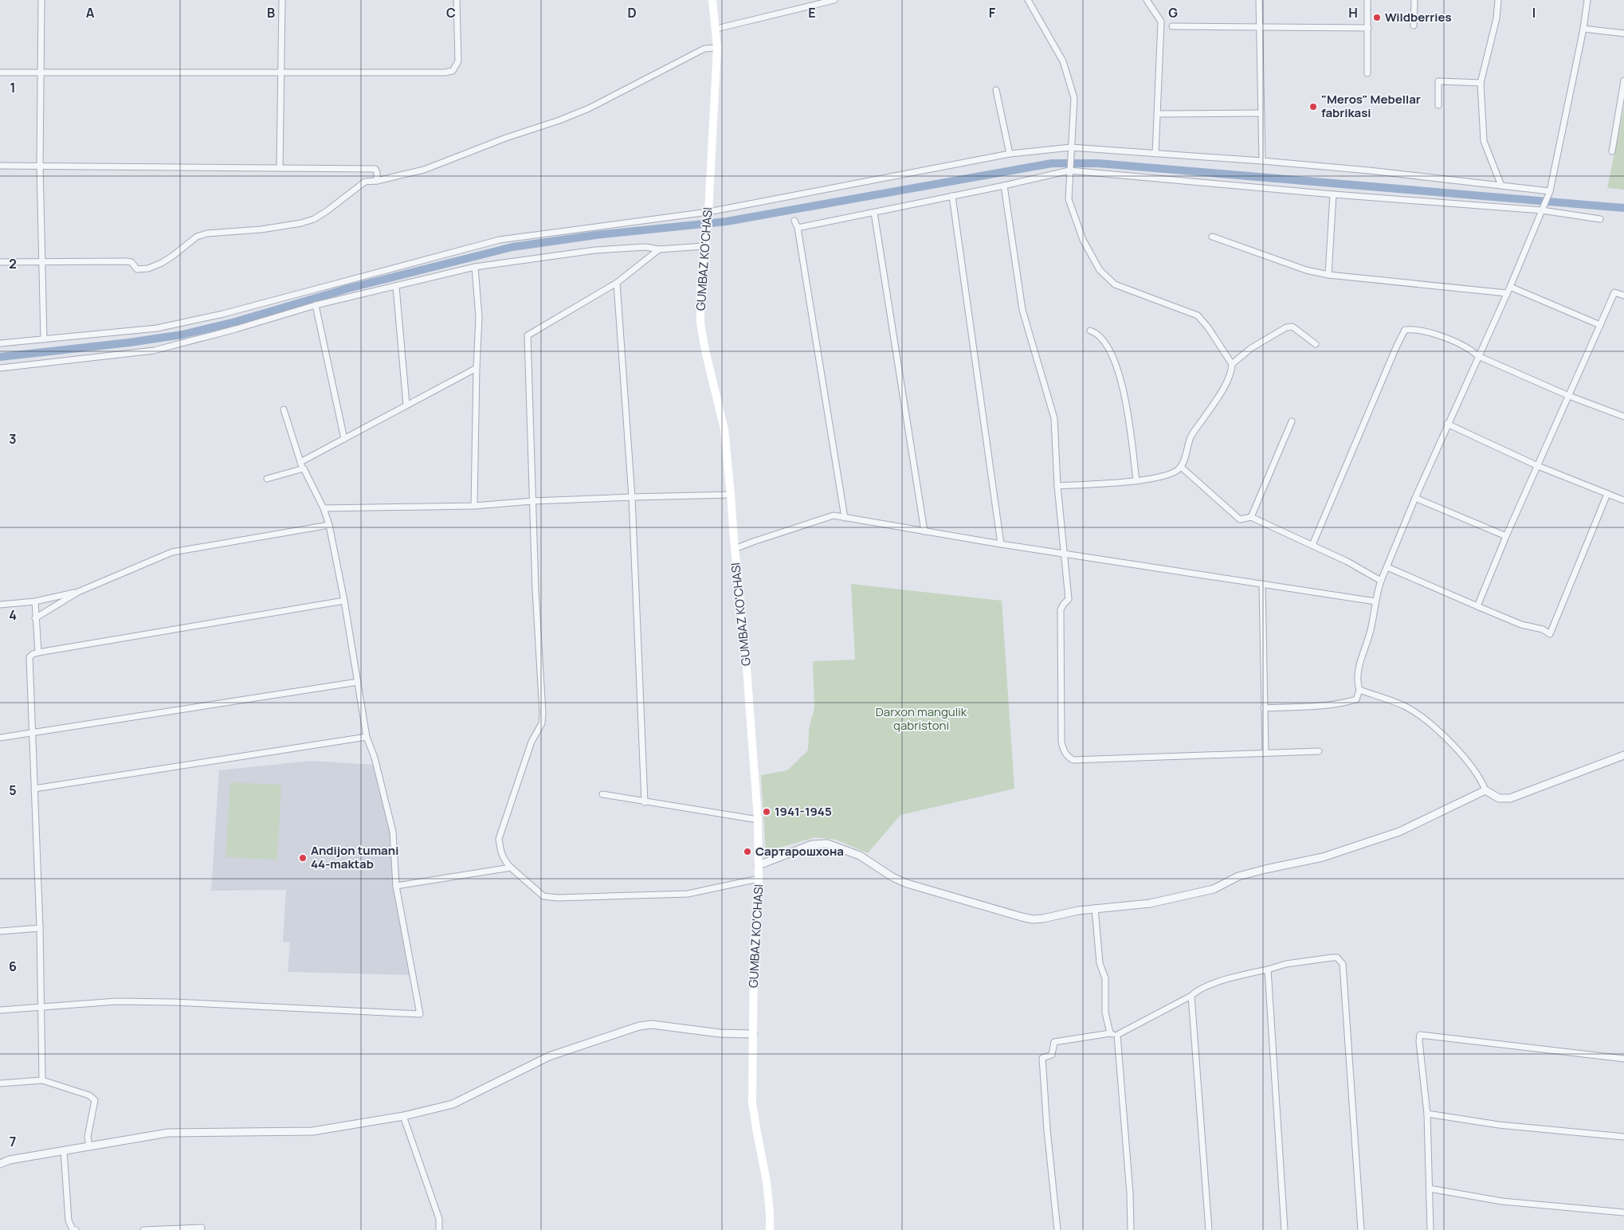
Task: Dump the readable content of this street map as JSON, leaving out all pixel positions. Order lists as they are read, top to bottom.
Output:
{
  "streets": {
    "main road": ["GUMBAZ KO'CHASI"]
  },
  "parks": ["Darxon mangulik qabristoni"],
  "places": [
    "Wildberries",
    "\"Meros\" Mebellar fabrikasi",
    "1941-1945",
    "Сартарошхона",
    "Andijon tumani 44-maktab"
  ],
  "grid": {
    "columns": [
      "A",
      "B",
      "C",
      "D",
      "E",
      "F",
      "G",
      "H",
      "I"
    ],
    "rows": [
      "1",
      "2",
      "3",
      "4",
      "5",
      "6",
      "7"
    ]
  }
}
